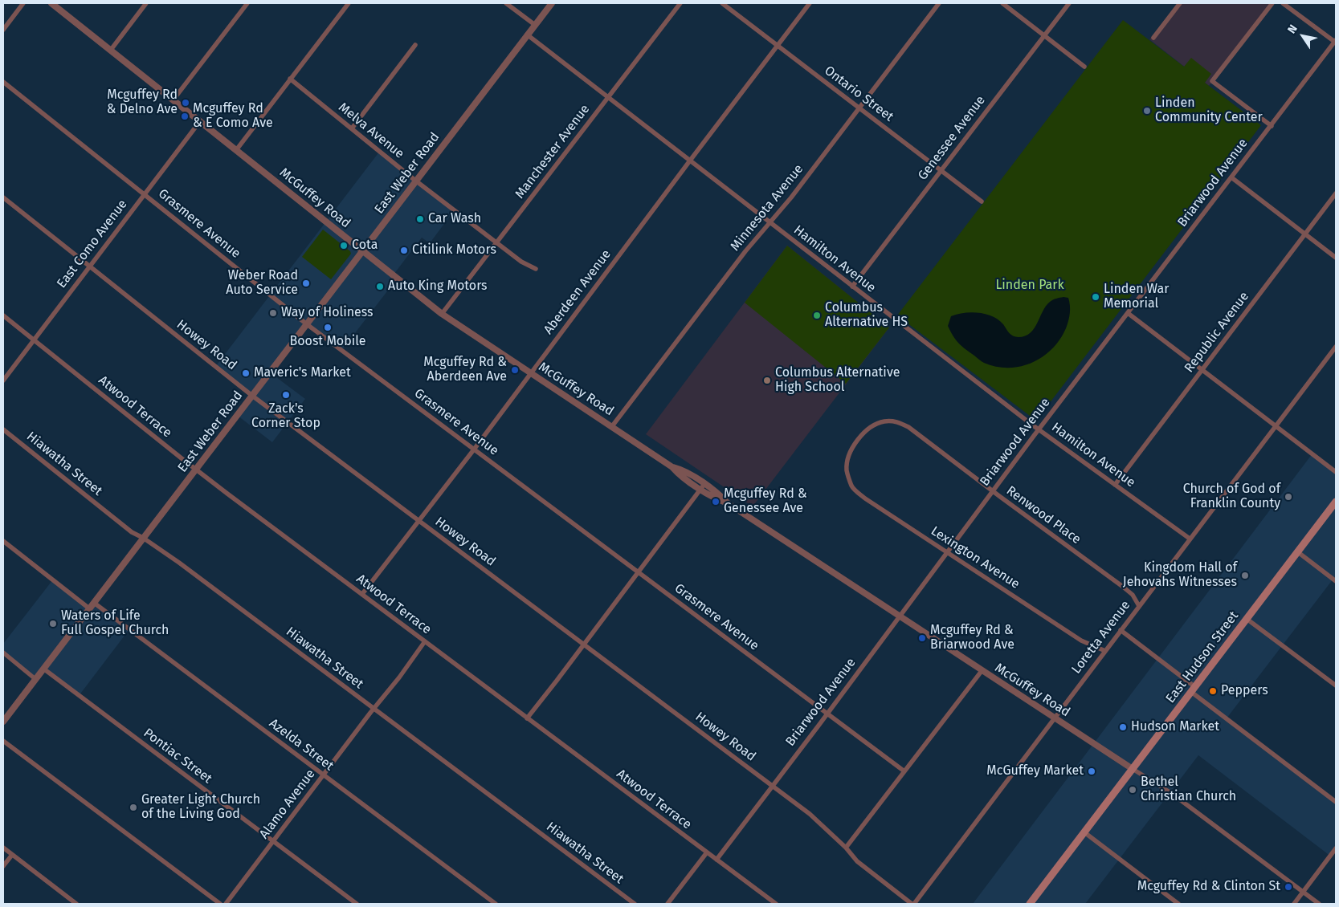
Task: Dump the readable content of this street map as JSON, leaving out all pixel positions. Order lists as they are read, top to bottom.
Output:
{
  "streets": {
    "main road": ["East Hudson Street"],
    "street": [
      "Ontario Street",
      "Melva Avenue",
      "Genessee Avenue",
      "Manchester Avenue",
      "East Weber Road",
      "Briarwood Avenue",
      "McGuffey Road",
      "Minnesota Avenue",
      "Grasmere Avenue",
      "East Como Avenue",
      "Hamilton Avenue",
      "Aberdeen Avenue",
      "Republic Avenue",
      "Howey Road",
      "Atwood Terrace",
      "Hiawatha Street",
      "Renwood Place",
      "Lexington Avenue",
      "Loretta Avenue",
      "Azelda Street",
      "Pontiac Street",
      "Alamo Avenue"
    ]
  },
  "crossings": [
    ["Ontario Street", "Genessee Avenue"],
    ["Ontario Street", "Minnesota Avenue"],
    ["Ontario Street", "Aberdeen Avenue"],
    ["Melva Avenue", "Manchester Avenue"],
    ["Melva Avenue", "East Weber Road"],
    ["Genessee Avenue", "Hamilton Avenue"],
    ["Manchester Avenue", "McGuffey Road"],
    ["Manchester Avenue", "Hamilton Avenue"],
    ["East Weber Road", "McGuffey Road"],
    ["East Weber Road", "Grasmere Avenue"],
    ["East Weber Road", "Hamilton Avenue"],
    ["East Weber Road", "Howey Road"],
    ["East Weber Road", "Atwood Terrace"],
    ["East Weber Road", "Hiawatha Street"],
    ["East Weber Road", "Azelda Street"],
    ["East Weber Road", "Pontiac Street"],
    ["Briarwood Avenue", "McGuffey Road"],
    ["Briarwood Avenue", "Grasmere Avenue"],
    ["Briarwood Avenue", "Hamilton Avenue"],
    ["Briarwood Avenue", "Howey Road"],
    ["Briarwood Avenue", "Atwood Terrace"],
    ["Briarwood Avenue", "Renwood Place"],
    ["Briarwood Avenue", "Lexington Avenue"],
    ["McGuffey Road", "Minnesota Avenue"],
    ["McGuffey Road", "East Como Avenue"],
    ["McGuffey Road", "Aberdeen Avenue"],
    ["McGuffey Road", "Loretta Avenue"],
    ["McGuffey Road", "East Hudson Street"],
    ["Minnesota Avenue", "Hamilton Avenue"],
    ["Grasmere Avenue", "East Como Avenue"],
    ["Grasmere Avenue", "Aberdeen Avenue"],
    ["East Como Avenue", "Howey Road"],
    ["East Como Avenue", "Atwood Terrace"],
    ["Hamilton Avenue", "Aberdeen Avenue"],
    ["Hamilton Avenue", "Republic Avenue"],
    ["Hamilton Avenue", "Loretta Avenue"],
    ["Aberdeen Avenue", "Howey Road"],
    ["Aberdeen Avenue", "Atwood Terrace"],
    ["Howey Road", "Loretta Avenue"],
    ["Atwood Terrace", "Alamo Avenue"],
    ["Hiawatha Street", "Alamo Avenue"],
    ["Renwood Place", "Lexington Avenue"],
    ["Renwood Place", "Loretta Avenue"],
    ["Lexington Avenue", "Loretta Avenue"],
    ["Azelda Street", "Alamo Avenue"],
    ["Pontiac Street", "Alamo Avenue"]
  ],
  "parks": ["Linden Park"],
  "places": [
    "Mcguffey Rd & Delno Ave",
    "Linden Community Center",
    "Mcguffey Rd & E Como Ave",
    "Car Wash",
    "Cota",
    "Citilink Motors",
    "Weber Road Auto Service",
    "Auto King Motors",
    "Linden War Memorial",
    "Way of Holiness",
    "Columbus Alternative HS",
    "Boost Mobile",
    "Mcguffey Rd & Aberdeen Ave",
    "Maveric's Market",
    "Columbus Alternative High School",
    "Zack's Corner Stop",
    "Church of God of Franklin County",
    "Mcguffey Rd & Genessee Ave",
    "Kingdom Hall of Jehovahs Witnesses",
    "Waters of Life Full Gospel Church",
    "Mcguffey Rd & Briarwood Ave",
    "Peppers",
    "Hudson Market",
    "McGuffey Market",
    "Bethel Christian Church",
    "Greater Light Church of the Living God",
    "Mcguffey Rd & Clinton St"
  ],
  "north": "top left"
}
